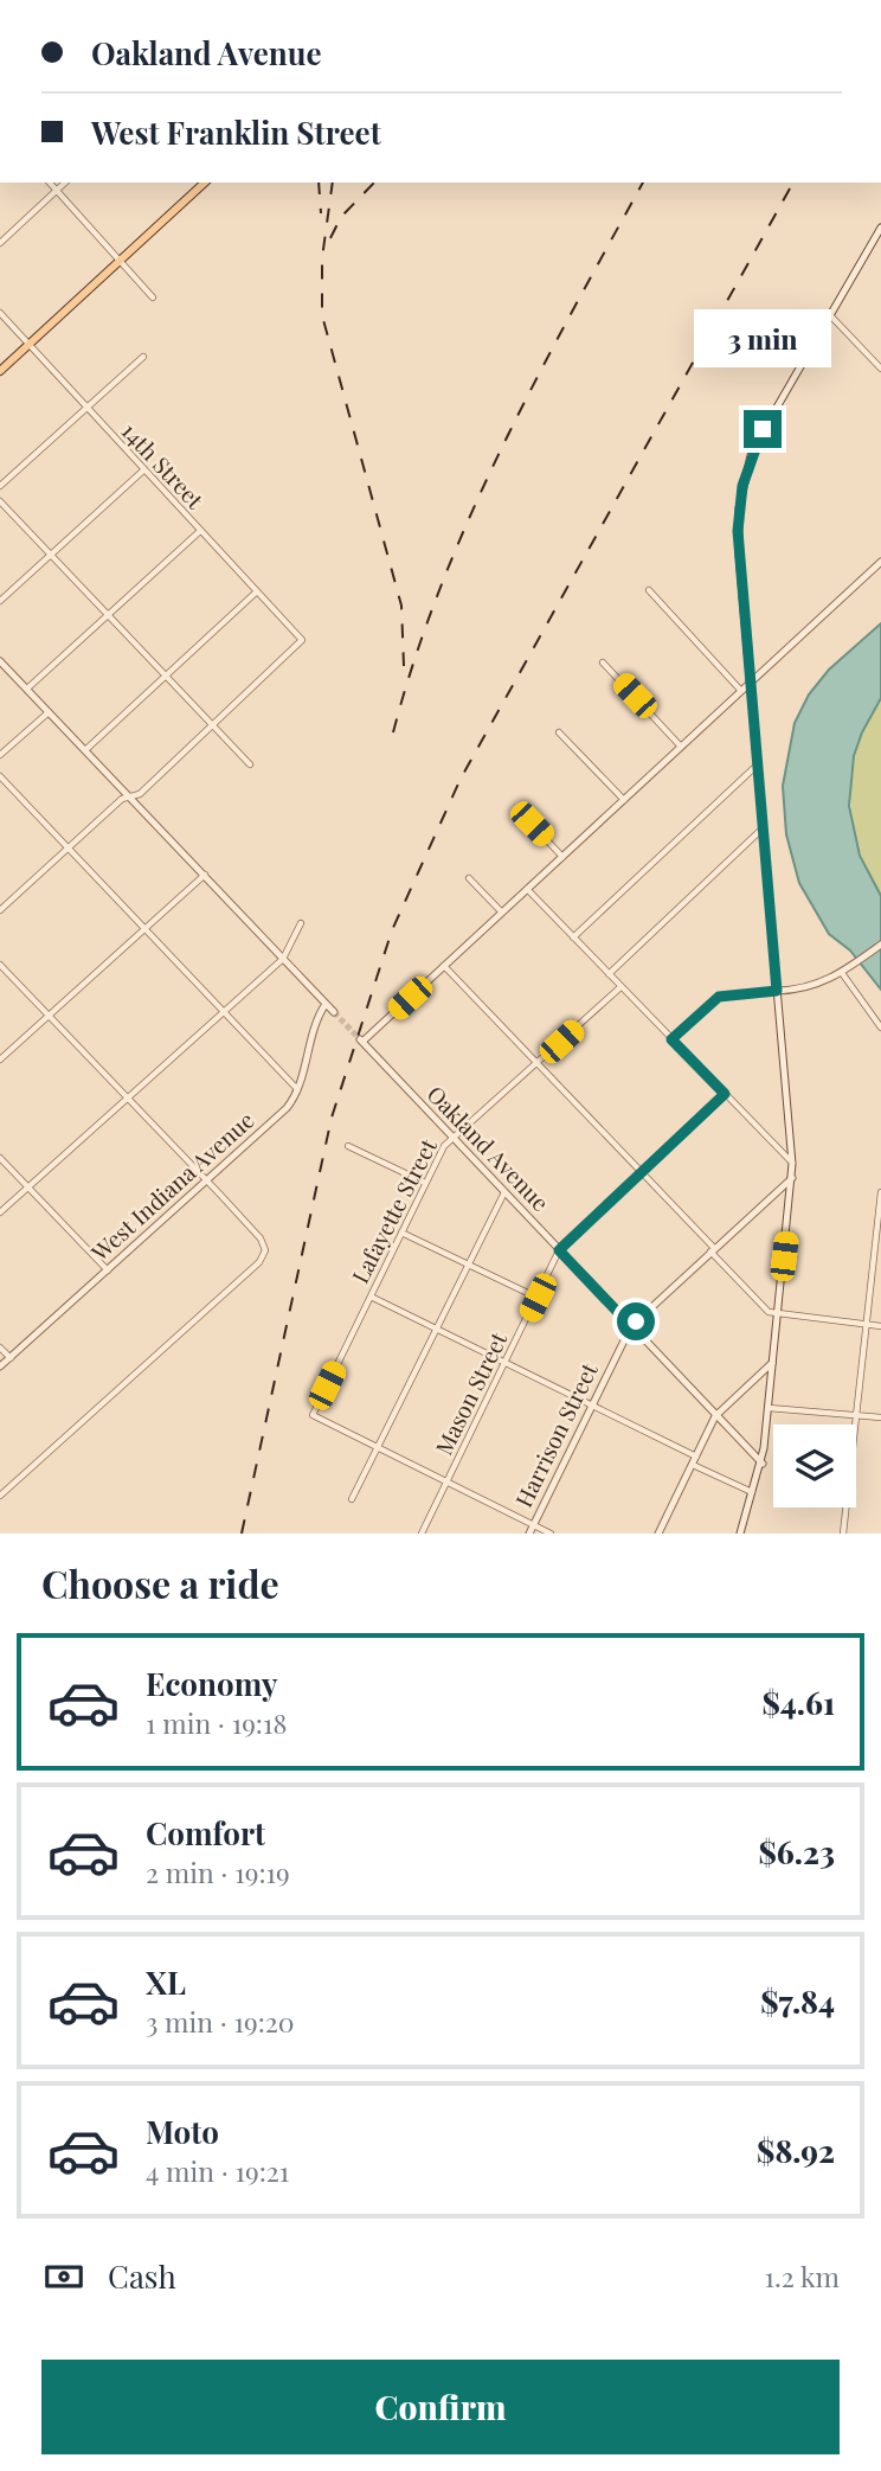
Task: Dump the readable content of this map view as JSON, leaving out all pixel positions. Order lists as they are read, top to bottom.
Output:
{
  "streets": {
    "street": [
      "14th Street",
      "Oakland Avenue",
      "West Indiana Avenue",
      "Lafayette Street",
      "Mason Street",
      "Harrison Street"
    ]
  },
  "crossings": [
    ["Oakland Avenue", "Lafayette Street"],
    ["Oakland Avenue", "Mason Street"],
    ["Oakland Avenue", "Harrison Street"]
  ],
  "page": {
    "banner": ["Oakland Avenue", "West Franklin Street"],
    "bubble": "3 min",
    "heading": "Choose a ride",
    "list": [
      {
        "name": "Economy",
        "note": "1 min · 19:18",
        "value": "$4.61"
      },
      {
        "name": "Comfort",
        "note": "2 min · 19:19",
        "value": "$6.23"
      },
      {
        "name": "XL",
        "note": "3 min · 19:20",
        "value": "$7.84"
      },
      {
        "name": "Moto",
        "note": "4 min · 19:21",
        "value": "$8.92"
      }
    ],
    "pay": ["Cash", "1.2 km"],
    "buttons": "Confirm"
  }
}
